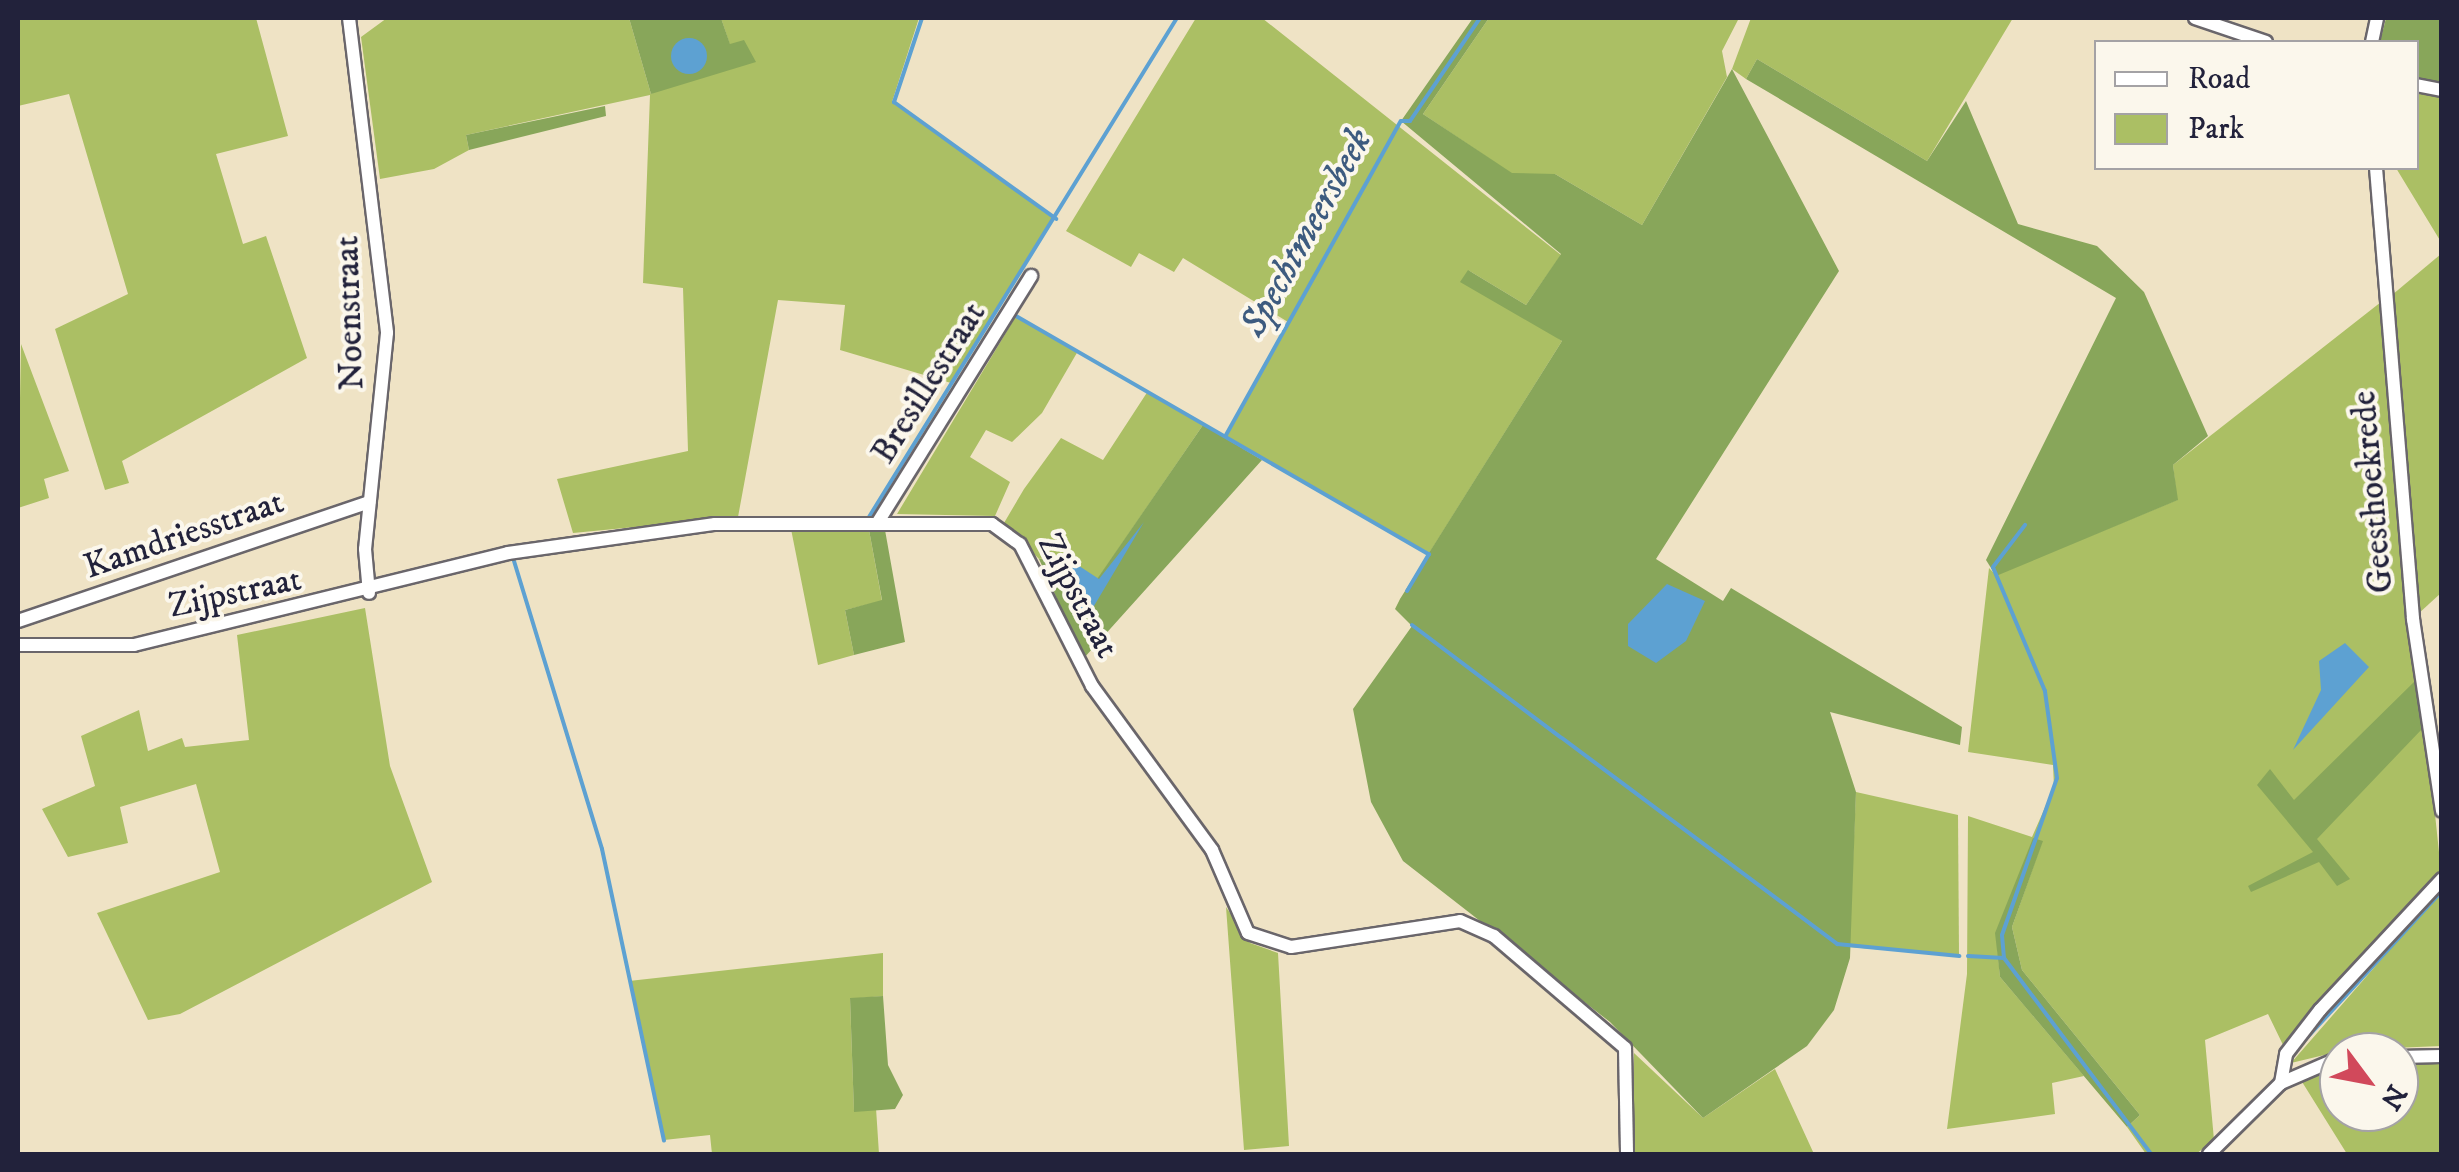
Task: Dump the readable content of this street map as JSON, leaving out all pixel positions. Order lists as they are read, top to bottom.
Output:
{
  "streets": {
    "street": [
      "Noenstraat",
      "Bresillestraat",
      "Geesthoekrede",
      "Kamdriesstraat",
      "Zijpstraat"
    ]
  },
  "crossings": [
    ["Noenstraat", "Kamdriesstraat"],
    ["Noenstraat", "Zijpstraat"],
    ["Bresillestraat", "Zijpstraat"]
  ],
  "water": ["Spechtmeersbeek"],
  "legend": ["Road", "Park"],
  "north": "bottom right"
}
